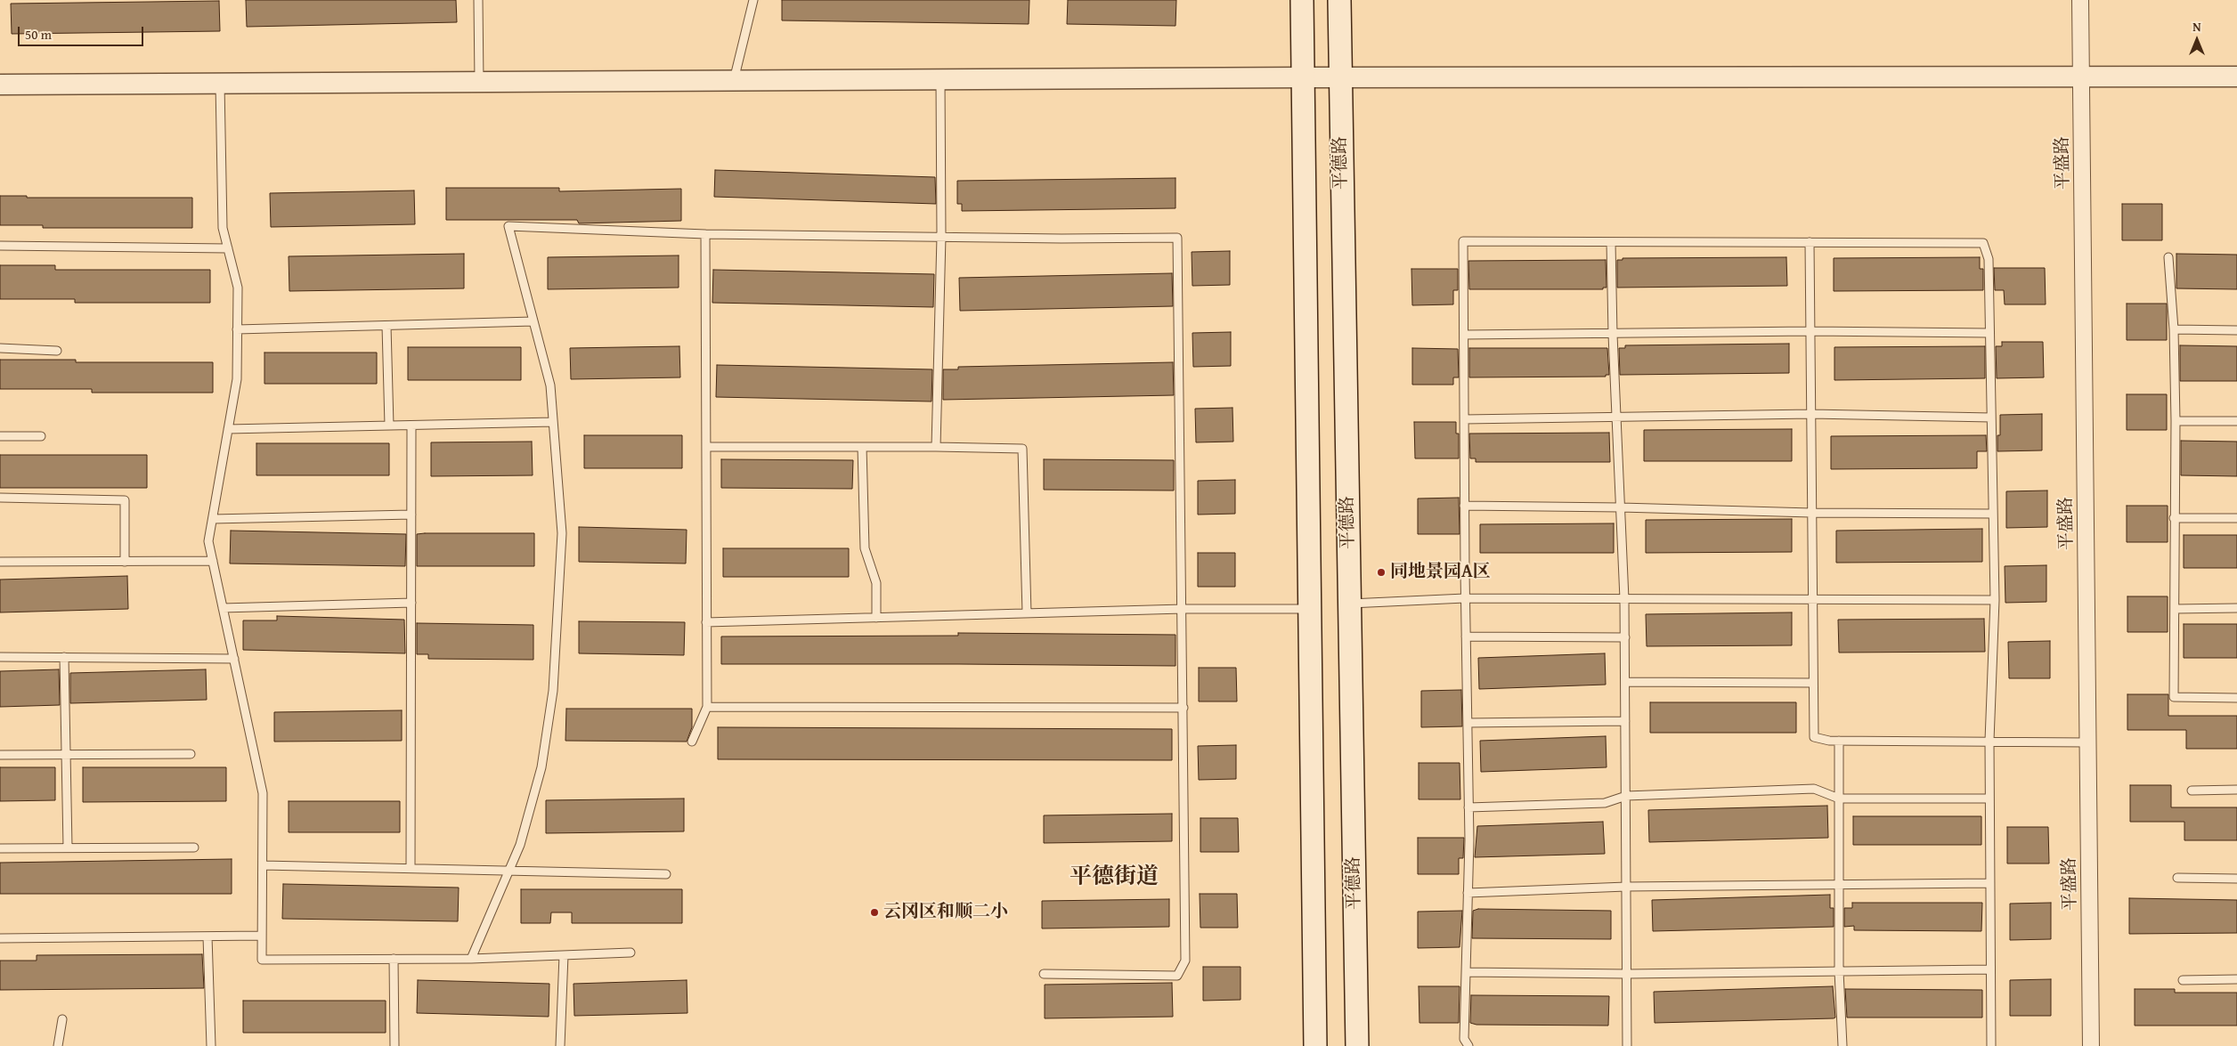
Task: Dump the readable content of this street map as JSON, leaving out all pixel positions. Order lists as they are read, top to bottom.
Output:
{
  "streets": {
    "main road": ["平德路"],
    "street": ["平盛路"]
  },
  "districts": ["平德街道"],
  "places": ["同地景园A区", "云冈区和顺二小"],
  "scale_bar": "50 m",
  "north": "top"
}
